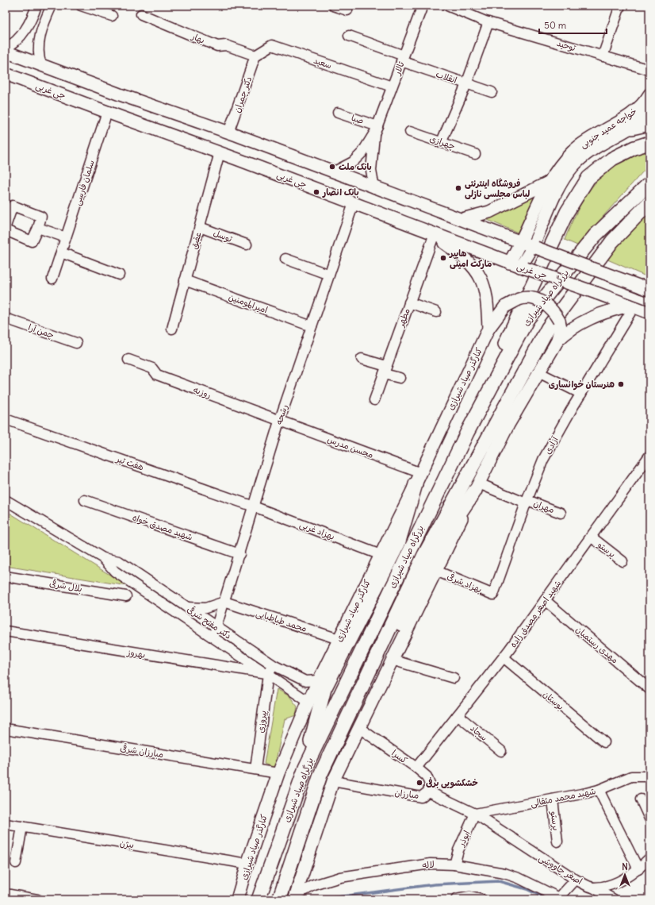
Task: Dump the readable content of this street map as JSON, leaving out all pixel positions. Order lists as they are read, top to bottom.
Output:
{
  "streets": {
    "highway": ["بزرگراه صیاد شیرازی"],
    "main road": ["جی غربی", "خواجه عمید جنوبی", "کنارگذر صیاد شیرازی"],
    "street": [
      "بهار",
      "توحید",
      "سعید",
      "تالار",
      "انقلاب",
      "دکتر چمران",
      "صبا",
      "چهرازی",
      "سلمان فارسی",
      "توسل",
      "عقیق",
      "امیرالمومنین",
      "مطهر",
      "چمن آرا",
      "روزبه",
      "رشحه",
      "آزادی",
      "محسن مدرس",
      "هفت تیر",
      "مهران",
      "شهید مصدق خواه",
      "بهزاد غربی",
      "پرستو",
      "بهزاد شرقی",
      "بلال شرقی",
      "شهید اصغر مصدق زاده",
      "محمد طباطبایی",
      "دکتر مفتح شرقی",
      "مهدی رستمیان",
      "بهروز",
      "بوستان",
      "پیروزی",
      "سجاد",
      "مبارزان شرقی",
      "کسرا",
      "مبارزان",
      "شهید محمد مثقالی",
      "ابوذر",
      "بیژن",
      "لاله",
      "اصغر چاووشی"
    ]
  },
  "crossings": [
    ["بهار", "سعید"],
    ["بهار", "دکتر چمران"],
    ["سعید", "تالار"],
    ["سعید", "دکتر چمران"],
    ["تالار", "انقلاب"],
    ["تالار", "صبا"],
    ["جی غربی", "خواجه عمید جنوبی"],
    ["جی غربی", "سلمان فارسی"],
    ["جی غربی", "عقیق"],
    ["جی غربی", "مطهر"],
    ["جی غربی", "رشحه"],
    ["جی غربی", "آزادی"],
    ["توسل", "عقیق"],
    ["عقیق", "امیرالمومنین"],
    ["امیرالمومنین", "رشحه"],
    ["کنارگذر صیاد شیرازی", "محسن مدرس"],
    ["کنارگذر صیاد شیرازی", "بهزاد غربی"],
    ["کنارگذر صیاد شیرازی", "محمد طباطبایی"],
    ["کنارگذر صیاد شیرازی", "دکتر مفتح شرقی"],
    ["کنارگذر صیاد شیرازی", "مبارزان شرقی"],
    ["کنارگذر صیاد شیرازی", "بیژن"],
    ["روزبه", "رشحه"],
    ["روزبه", "محسن مدرس"],
    ["رشحه", "محسن مدرس"],
    ["رشحه", "هفت تیر"],
    ["رشحه", "شهید مصدق خواه"],
    ["رشحه", "بهزاد غربی"],
    ["رشحه", "محمد طباطبایی"],
    ["رشحه", "دکتر مفتح شرقی"],
    ["آزادی", "مهران"],
    ["آزادی", "بهزاد شرقی"],
    ["هفت تیر", "بهزاد غربی"],
    ["پرستو", "شهید اصغر مصدق زاده"],
    ["پرستو", "شهید محمد مثقالی"],
    ["شهید اصغر مصدق زاده", "مهدی رستمیان"],
    ["شهید اصغر مصدق زاده", "بوستان"],
    ["شهید اصغر مصدق زاده", "سجاد"],
    ["شهید اصغر مصدق زاده", "کسرا"],
    ["دکتر مفتح شرقی", "بهروز"],
    ["دکتر مفتح شرقی", "پیروزی"],
    ["بهروز", "پیروزی"],
    ["پیروزی", "مبارزان شرقی"],
    ["کسرا", "مبارزان"],
    ["مبارزان", "شهید محمد مثقالی"],
    ["مبارزان", "ابوذر"],
    ["مبارزان", "اصغر چاووشی"],
    ["شهید محمد مثقالی", "ابوذر"],
    ["شهید محمد مثقالی", "اصغر چاووشی"],
    ["ابوذر", "لاله"],
    ["ابوذر", "اصغر چاووشی"]
  ],
  "places": [
    "بانک ملت",
    "فروشگاه اینترنتی لباس مجلسی نازلی",
    "بانک انصار",
    "هایپر مارکت امینی",
    "هنرستان خوانساری",
    "خشکشویی برفی"
  ],
  "scale_bar": "50 m",
  "north": "top"
}
